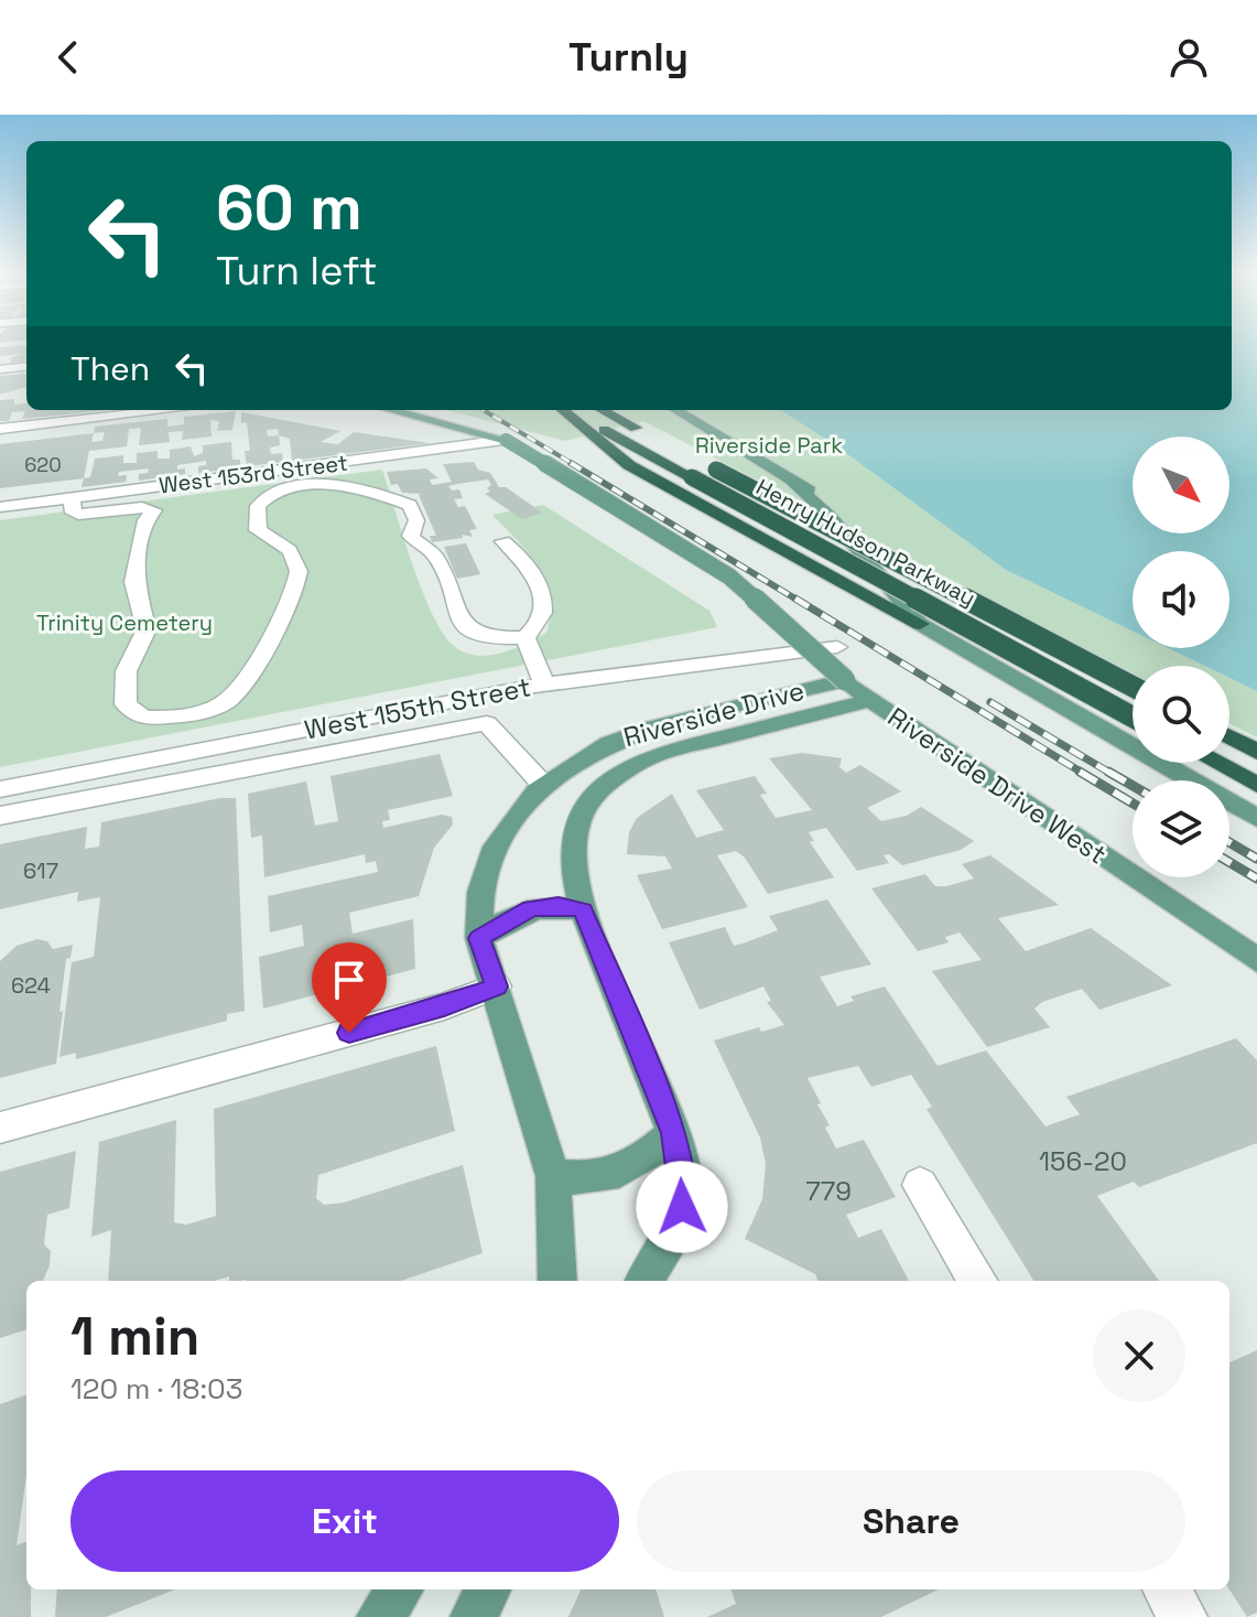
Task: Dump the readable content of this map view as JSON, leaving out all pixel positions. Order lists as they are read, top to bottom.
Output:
{
  "streets": {
    "highway": ["Henry Hudson Parkway"],
    "main road": ["Riverside Drive", "Riverside Drive West"],
    "street": ["West 153rd Street", "West 155th Street"]
  },
  "crossings": [
    ["West 153rd Street", "Riverside Drive"],
    ["West 155th Street", "Riverside Drive"],
    ["Riverside Drive", "Riverside Drive West"]
  ],
  "parks": ["Riverside Park", "Trinity Cemetery"],
  "house_numbers": [
    "620",
    "617",
    "624",
    "156-20",
    "779"
  ],
  "north": "bottom right",
  "page": {
    "header": "Turnly",
    "turn": ["60 m", "Turn left"],
    "then": "Then",
    "heading": ["1 min", "120 m · 18:03"],
    "buttons": ["Exit", "Share"]
  }
}
